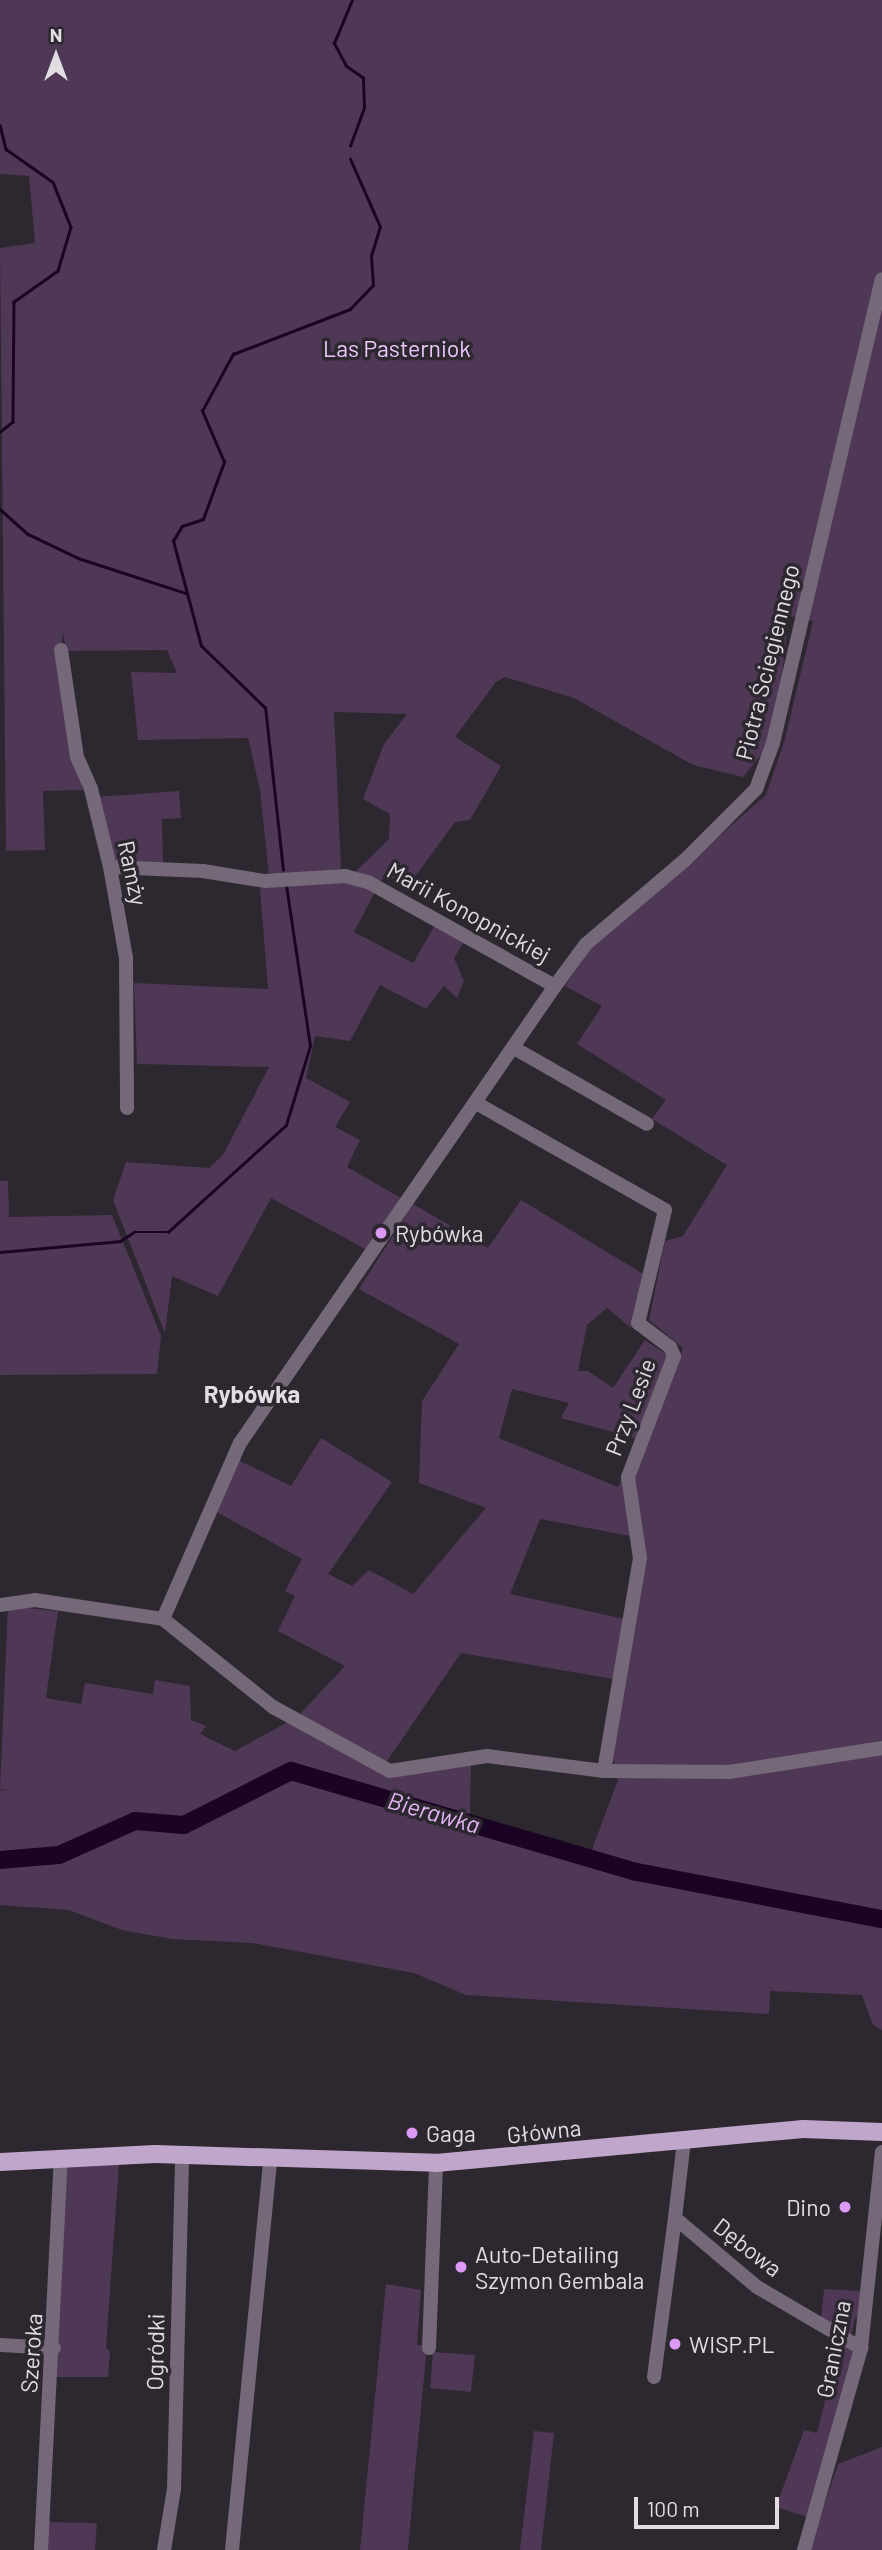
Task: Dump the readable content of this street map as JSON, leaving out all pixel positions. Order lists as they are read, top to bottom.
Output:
{
  "streets": {
    "main road": ["Główna"],
    "street": [
      "Piotra Ściegiennego",
      "Ramży",
      "Marii Konopnickiej",
      "Przy Lesie",
      "Dębowa",
      "Graniczna",
      "Ogródki",
      "Szeroka"
    ]
  },
  "crossings": [
    ["Piotra Ściegiennego", "Marii Konopnickiej"],
    ["Piotra Ściegiennego", "Przy Lesie"],
    ["Ramży", "Marii Konopnickiej"],
    ["Główna", "Ogródki"],
    ["Główna", "Szeroka"],
    ["Dębowa", "Graniczna"]
  ],
  "districts": ["Rybówka"],
  "water": ["Bierawka"],
  "parks": ["Las Pasterniok"],
  "places": [
    "Rybówka",
    "Gaga",
    "Dino",
    "Auto-Detailing Szymon Gembala",
    "WISP.PL"
  ],
  "scale_bar": "100 m",
  "north": "top"
}
